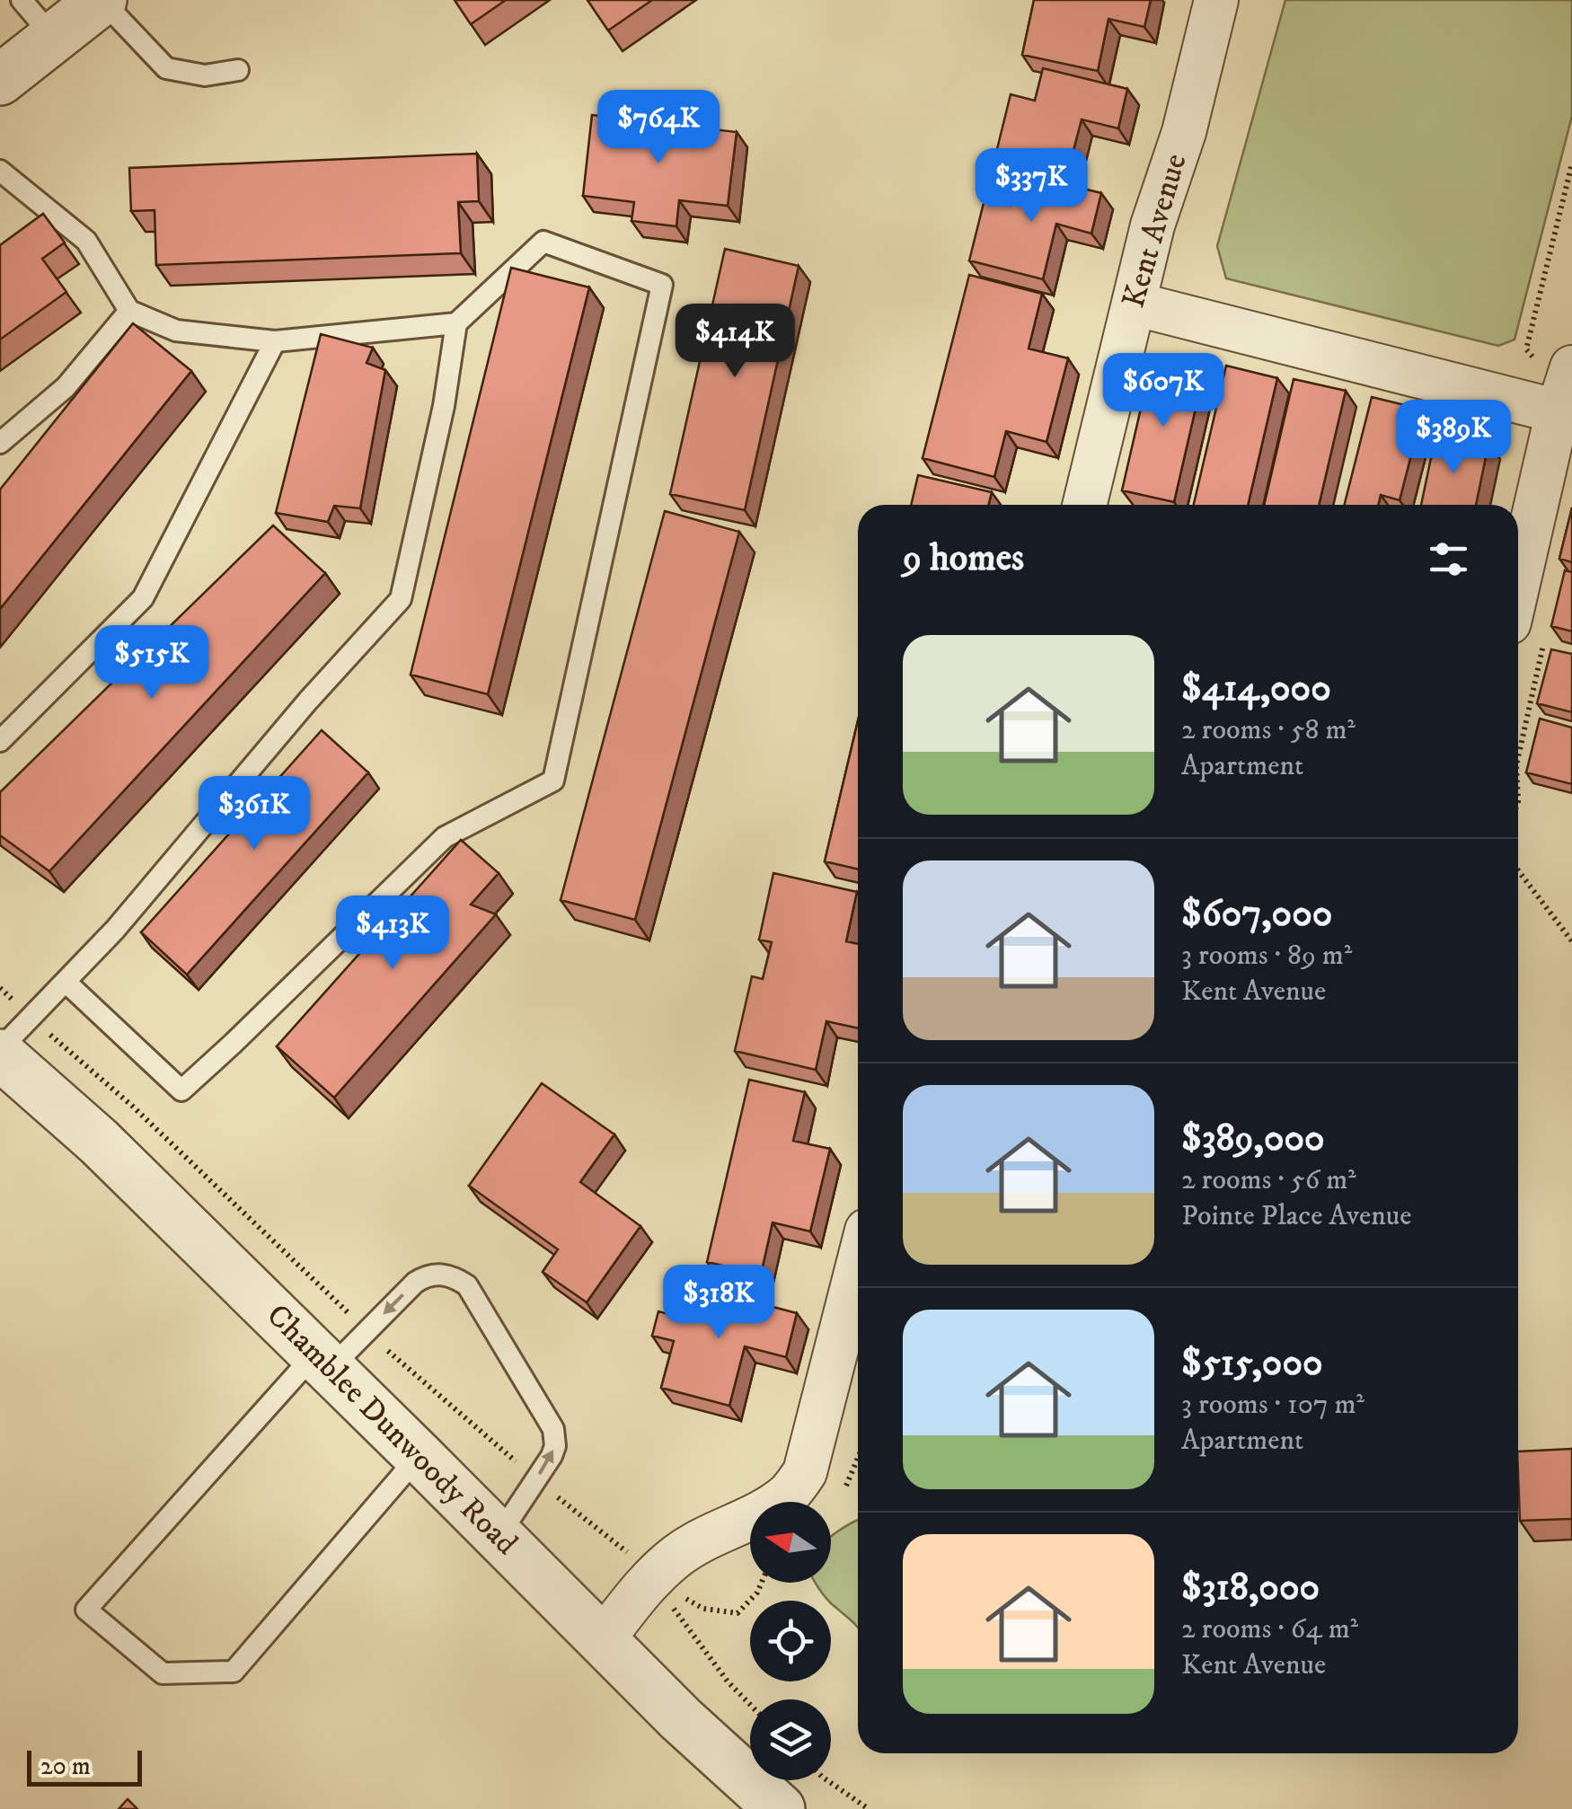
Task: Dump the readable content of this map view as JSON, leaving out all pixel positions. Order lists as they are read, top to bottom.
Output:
{
  "streets": {
    "street": ["Kent Avenue", "Chamblee Dunwoody Road"]
  },
  "scale_bar": "20 m",
  "north": "left",
  "page": {
    "price": [
      "$764K",
      "$337K",
      "$414K",
      "$607K",
      "$389K",
      "$515K",
      "$361K",
      "$413K",
      "$318K"
    ],
    "heading": "9 homes",
    "list": [
      {
        "name": "$414,000",
        "note": "2 rooms · 58 m² · Apartment"
      },
      {
        "name": "$607,000",
        "note": "3 rooms · 89 m² · Kent Avenue"
      },
      {
        "name": "$389,000",
        "note": "2 rooms · 56 m² · Pointe Place Avenue"
      },
      {
        "name": "$515,000",
        "note": "3 rooms · 107 m² · Apartment"
      },
      {
        "name": "$318,000",
        "note": "2 rooms · 64 m² · Kent Avenue"
      }
    ],
    "scale": "20 m"
  }
}
